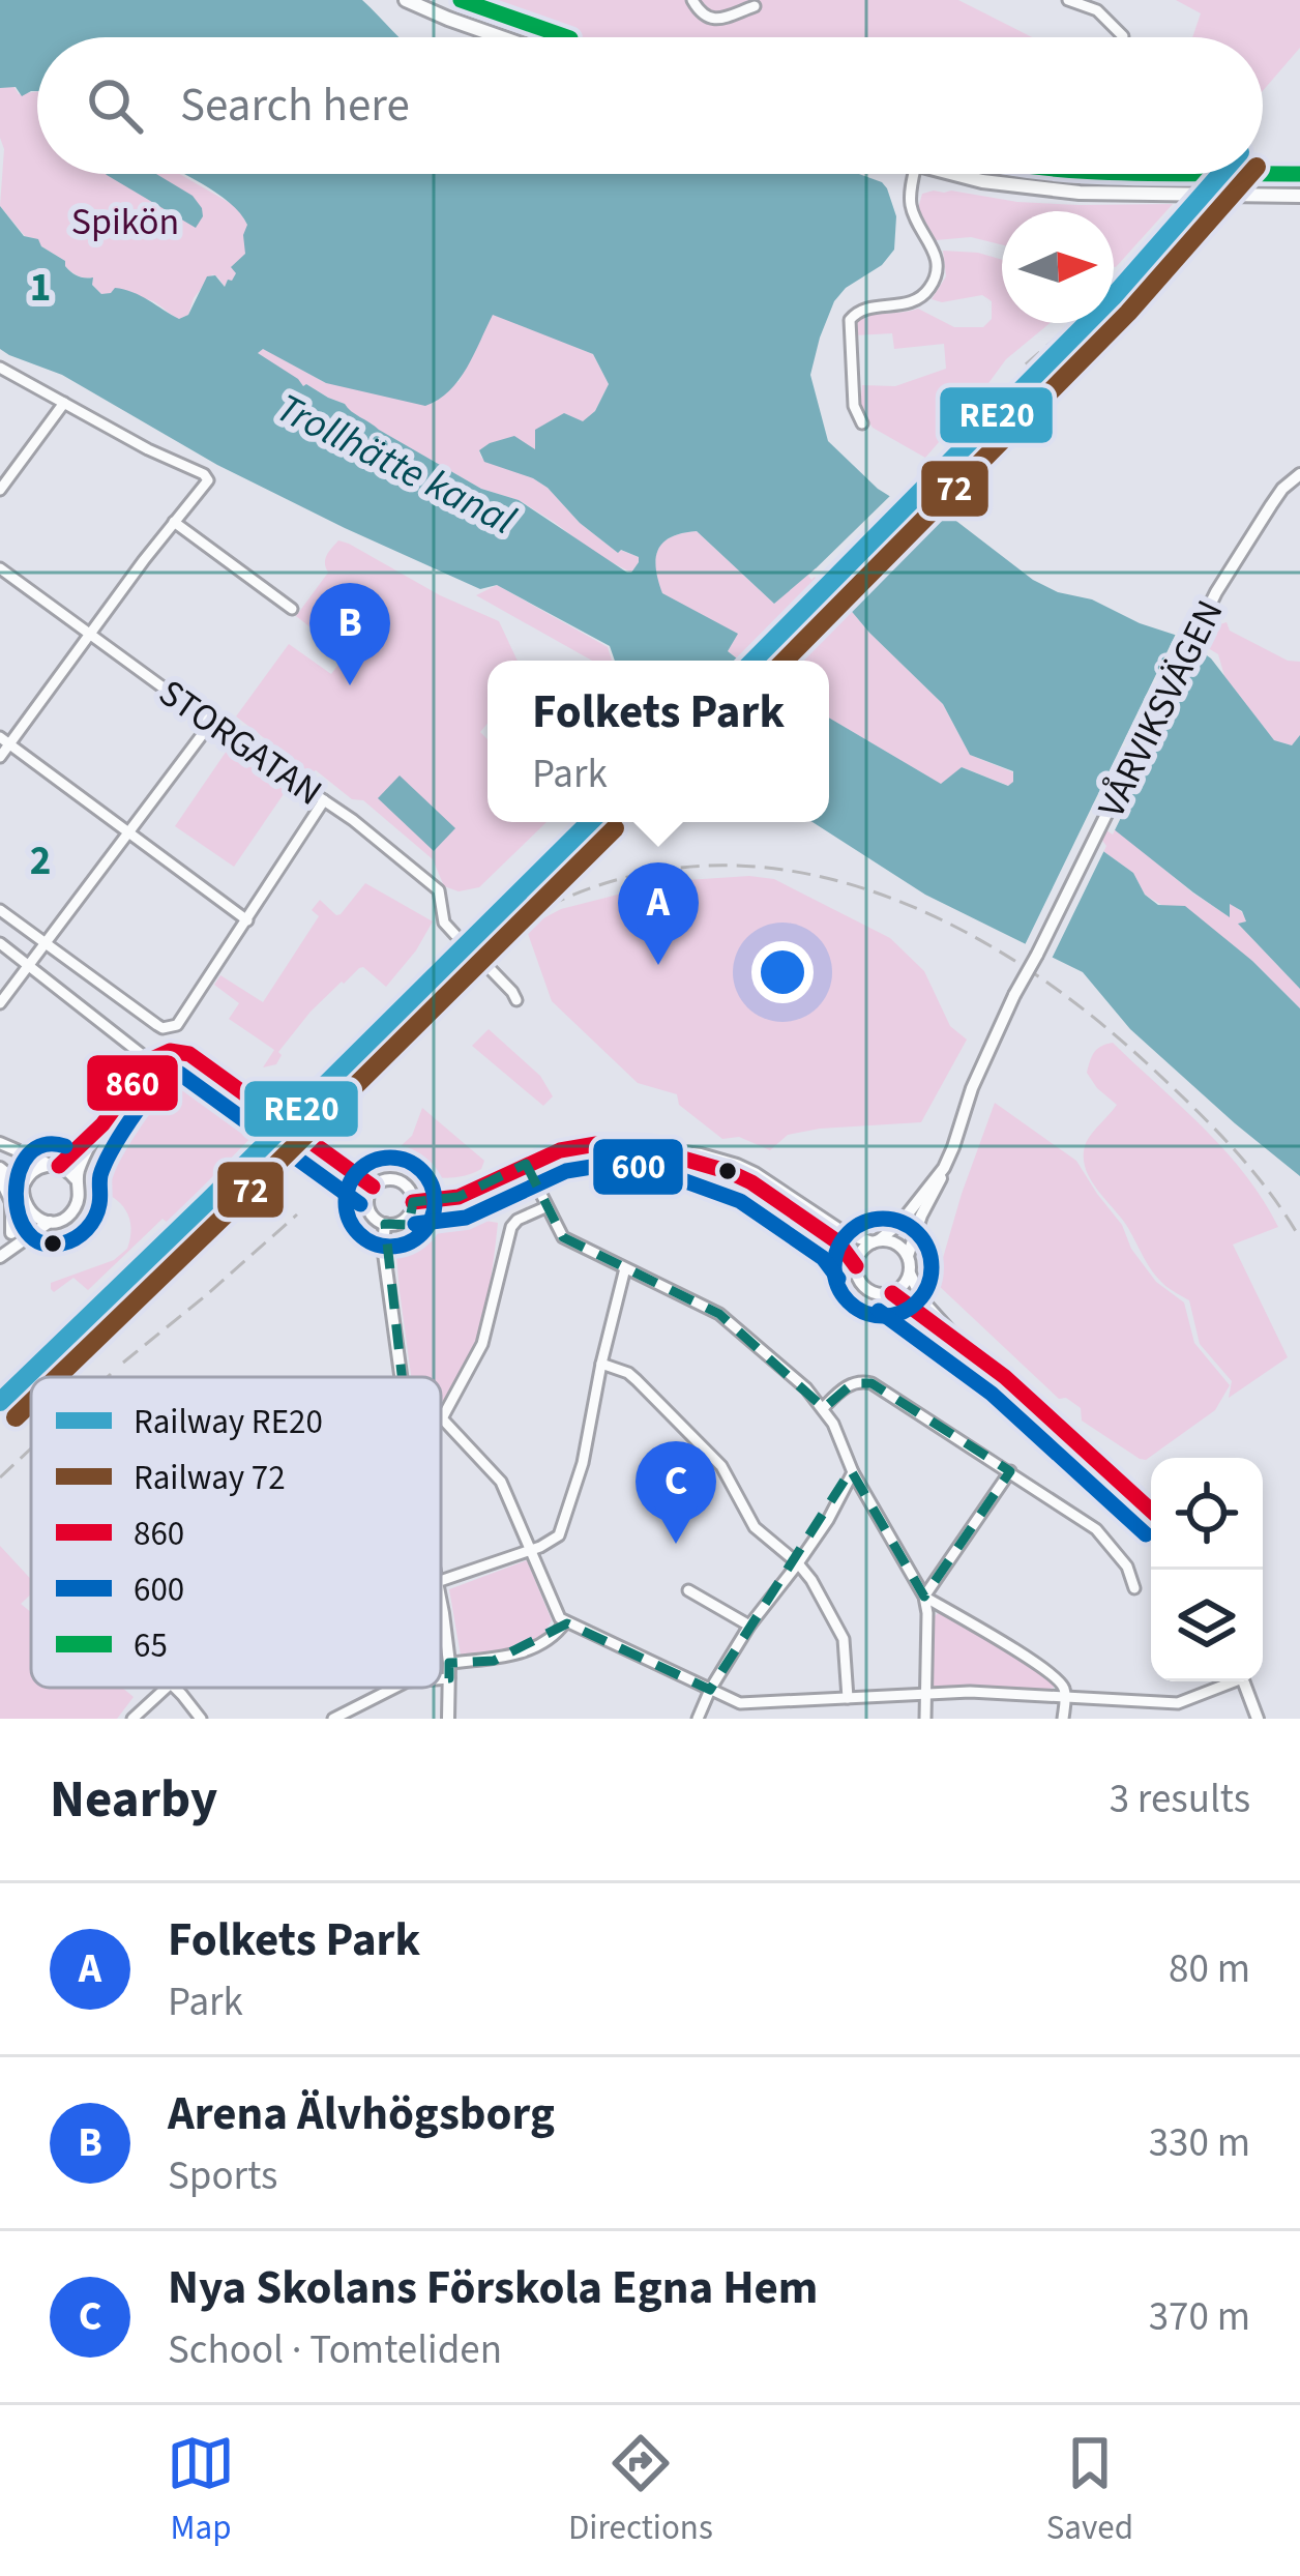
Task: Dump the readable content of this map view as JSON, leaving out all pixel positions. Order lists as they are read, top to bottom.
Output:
{
  "streets": {
    "street": ["VÅRVIKSVÄGEN", "STORGATAN"]
  },
  "water": ["Trollhätte kanal"],
  "parks": ["Spikön"],
  "lines": [
    "transit line 65",
    "rail line RE20",
    "rail line 72",
    "transit line 860",
    "transit line 600"
  ],
  "legend": [
    "Railway RE20",
    "Railway 72",
    "860",
    "600",
    "65"
  ],
  "north": "right",
  "page": {
    "search": "Search here",
    "pins": ["B", "A", "C"],
    "popup": ["Folkets Park", "Park"],
    "heading": ["Nearby", "3 results"],
    "list": [
      {
        "mark": "A",
        "name": "Folkets Park",
        "note": "Park",
        "value": "80 m"
      },
      {
        "mark": "B",
        "name": "Arena Älvhögsborg",
        "note": "Sports",
        "value": "330 m"
      },
      {
        "mark": "C",
        "name": "Nya Skolans Förskola Egna Hem",
        "note": "School · Tomteliden",
        "value": "370 m"
      }
    ],
    "nav": ["Map", "Directions", "Saved"]
  },
  "grid": {
    "rows": ["1", "2"]
  }
}
